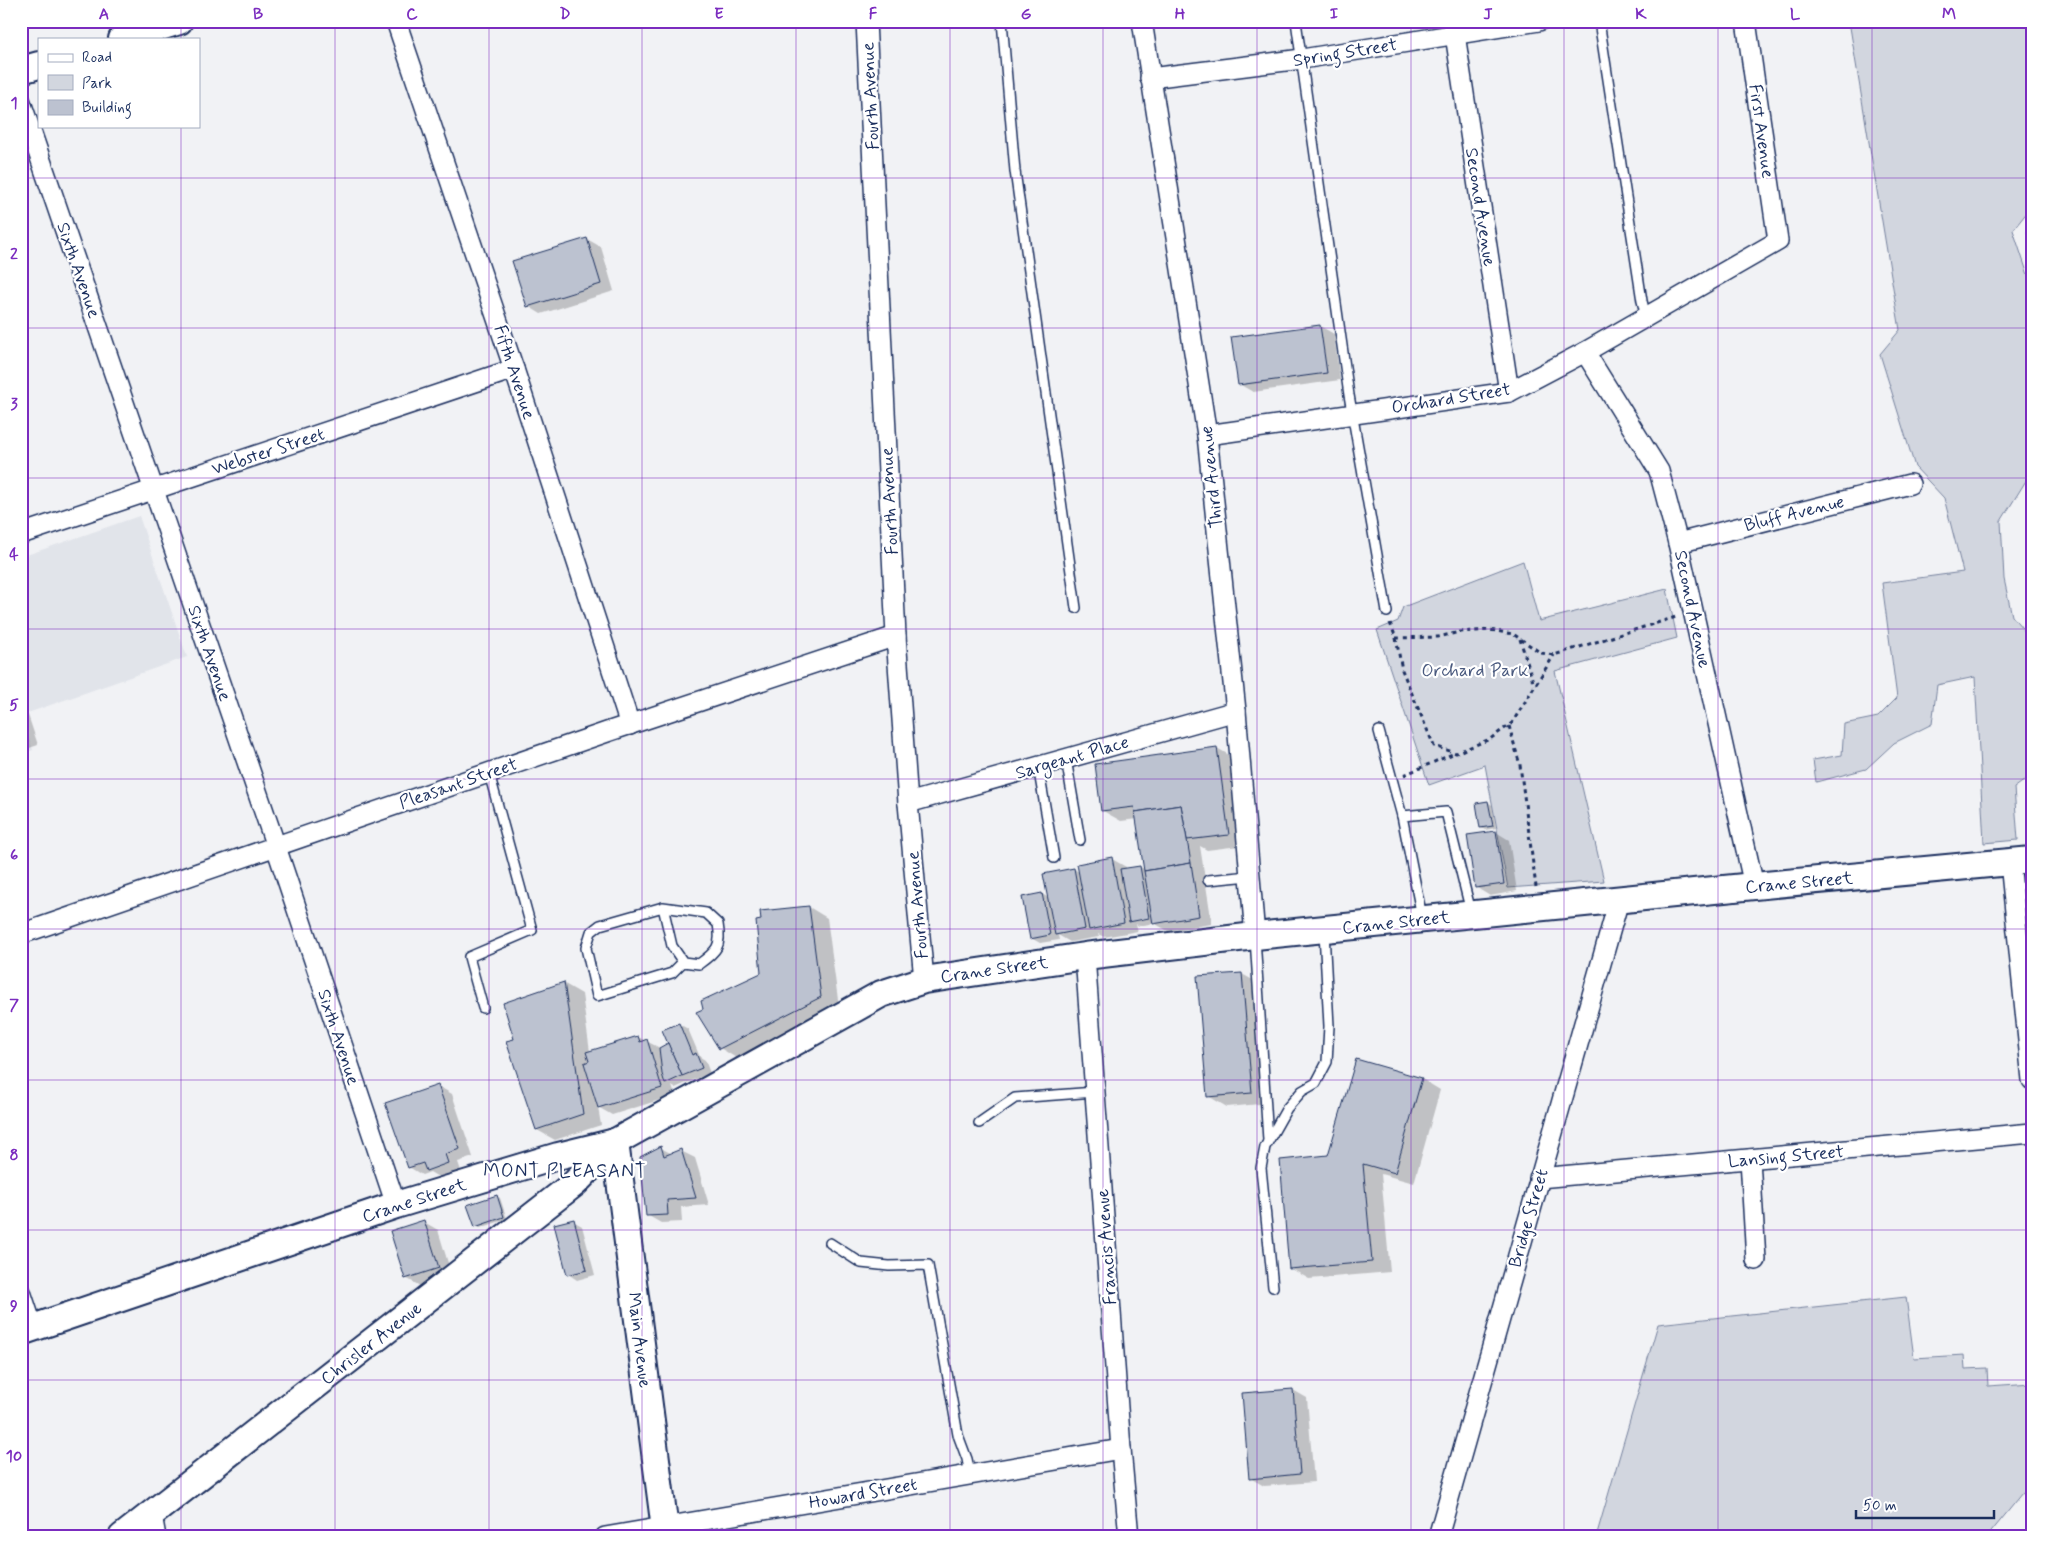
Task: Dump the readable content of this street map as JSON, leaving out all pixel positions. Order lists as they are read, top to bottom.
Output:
{
  "streets": {
    "street": [
      "Spring Street",
      "Fourth Avenue",
      "First Avenue",
      "Second Avenue",
      "Sixth Avenue",
      "Fifth Avenue",
      "Orchard Street",
      "Webster Street",
      "Third Avenue",
      "Bluff Avenue",
      "Sargeant Place",
      "Pleasant Street",
      "Crane Street",
      "Lansing Street",
      "Bridge Street",
      "Francis Avenue",
      "Main Avenue",
      "Chrisler Avenue",
      "Howard Street"
    ]
  },
  "crossings": [
    ["Spring Street", "Second Avenue"],
    ["Spring Street", "Third Avenue"],
    ["Fourth Avenue", "Sargeant Place"],
    ["Fourth Avenue", "Pleasant Street"],
    ["Fourth Avenue", "Crane Street"],
    ["First Avenue", "Orchard Street"],
    ["Second Avenue", "Orchard Street"],
    ["Second Avenue", "Bluff Avenue"],
    ["Second Avenue", "Crane Street"],
    ["Sixth Avenue", "Webster Street"],
    ["Sixth Avenue", "Pleasant Street"],
    ["Sixth Avenue", "Crane Street"],
    ["Fifth Avenue", "Webster Street"],
    ["Fifth Avenue", "Pleasant Street"],
    ["Orchard Street", "Third Avenue"],
    ["Third Avenue", "Sargeant Place"],
    ["Third Avenue", "Crane Street"],
    ["Crane Street", "Bridge Street"],
    ["Crane Street", "Francis Avenue"],
    ["Crane Street", "Main Avenue"],
    ["Crane Street", "Chrisler Avenue"],
    ["Lansing Street", "Bridge Street"],
    ["Francis Avenue", "Howard Street"],
    ["Main Avenue", "Chrisler Avenue"],
    ["Main Avenue", "Howard Street"]
  ],
  "districts": ["MONT PLEASANT"],
  "parks": ["Orchard Park"],
  "legend": ["Road", "Park", "Building"],
  "scale_bar": "50 m",
  "grid": {
    "columns": [
      "A",
      "B",
      "C",
      "D",
      "E",
      "F",
      "G",
      "H",
      "I",
      "J",
      "K",
      "L",
      "M"
    ],
    "rows": [
      "1",
      "2",
      "3",
      "4",
      "5",
      "6",
      "7",
      "8",
      "9",
      "10"
    ]
  }
}
